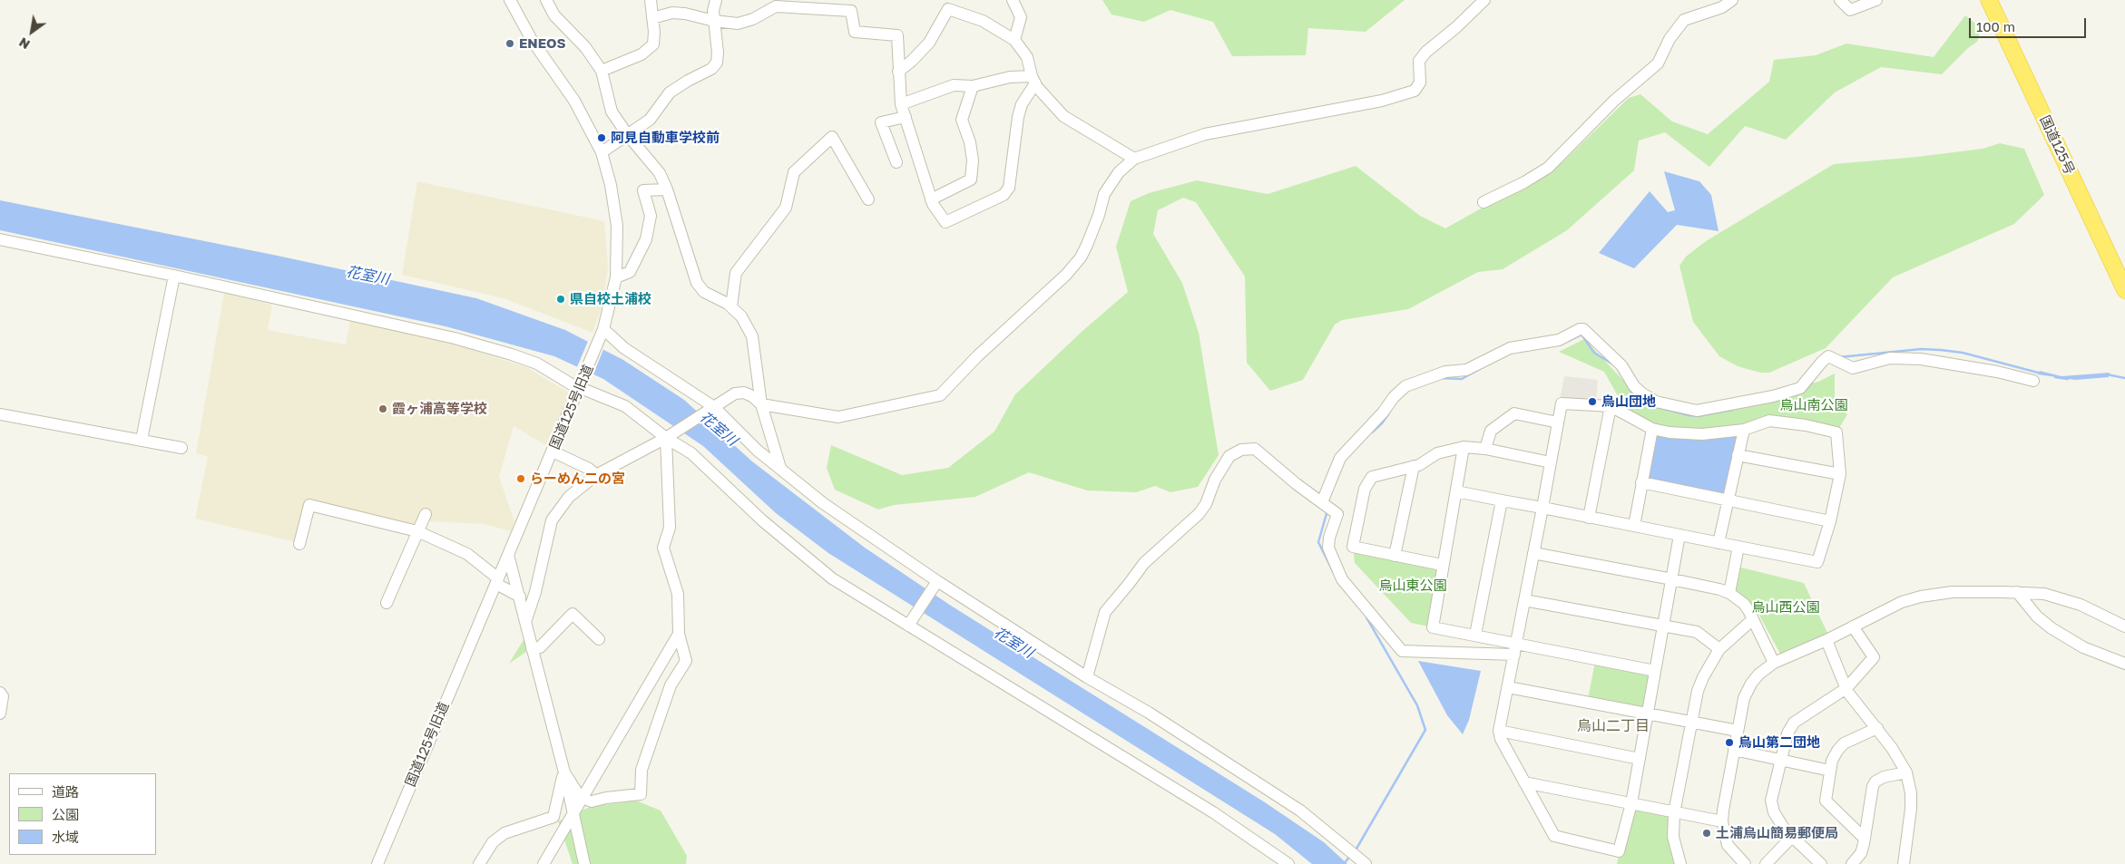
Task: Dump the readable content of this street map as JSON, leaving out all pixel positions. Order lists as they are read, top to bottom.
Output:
{
  "streets": {
    "highway": ["国道125号"],
    "street": ["国道125号旧道"]
  },
  "districts": ["烏山二丁目"],
  "water": ["花室川"],
  "parks": ["烏山南公園", "烏山東公園", "烏山西公園"],
  "places": [
    "ENEOS",
    "阿見自動車学校前",
    "県自校土浦校",
    "烏山団地",
    "霞ヶ浦高等学校",
    "らーめん二の宮",
    "烏山第二団地",
    "土浦烏山簡易郵便局"
  ],
  "legend": ["道路", "公園", "水域"],
  "scale_bar": "100 m",
  "north": "bottom left"
}
